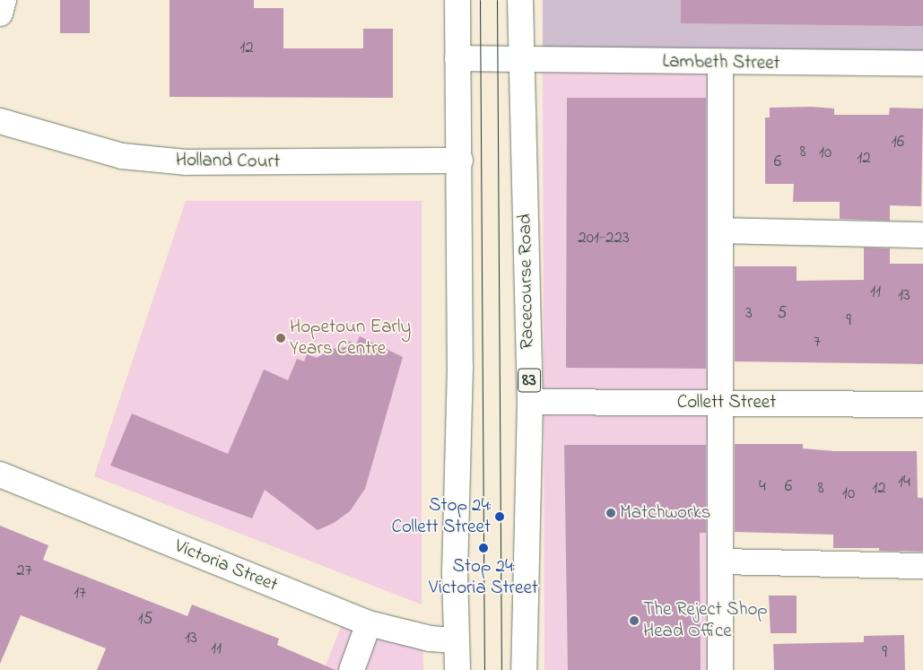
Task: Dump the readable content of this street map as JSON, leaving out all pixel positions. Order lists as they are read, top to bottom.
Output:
{
  "streets": {
    "main road": [
      "Lambeth Street",
      "Holland Court",
      "Racecourse Road",
      "83",
      "Collett Street",
      "Victoria Street"
    ]
  },
  "crossings": [
    ["Lambeth Street", "Racecourse Road"],
    ["Racecourse Road", "Collett Street"]
  ],
  "places": [
    "Hopetoun Early Years Centre",
    "Matchworks",
    "Stop 24: Collett Street",
    "Stop 24: Victoria Street",
    "The Reject Shop Head Office"
  ],
  "house_numbers": [
    "12",
    "16",
    "8",
    "10",
    "12",
    "6",
    "201-223",
    "11",
    "13",
    "3",
    "5",
    "9",
    "7",
    "14",
    "4",
    "6",
    "8",
    "12",
    "10",
    "27",
    "17",
    "15",
    "13",
    "11",
    "9"
  ]
}
